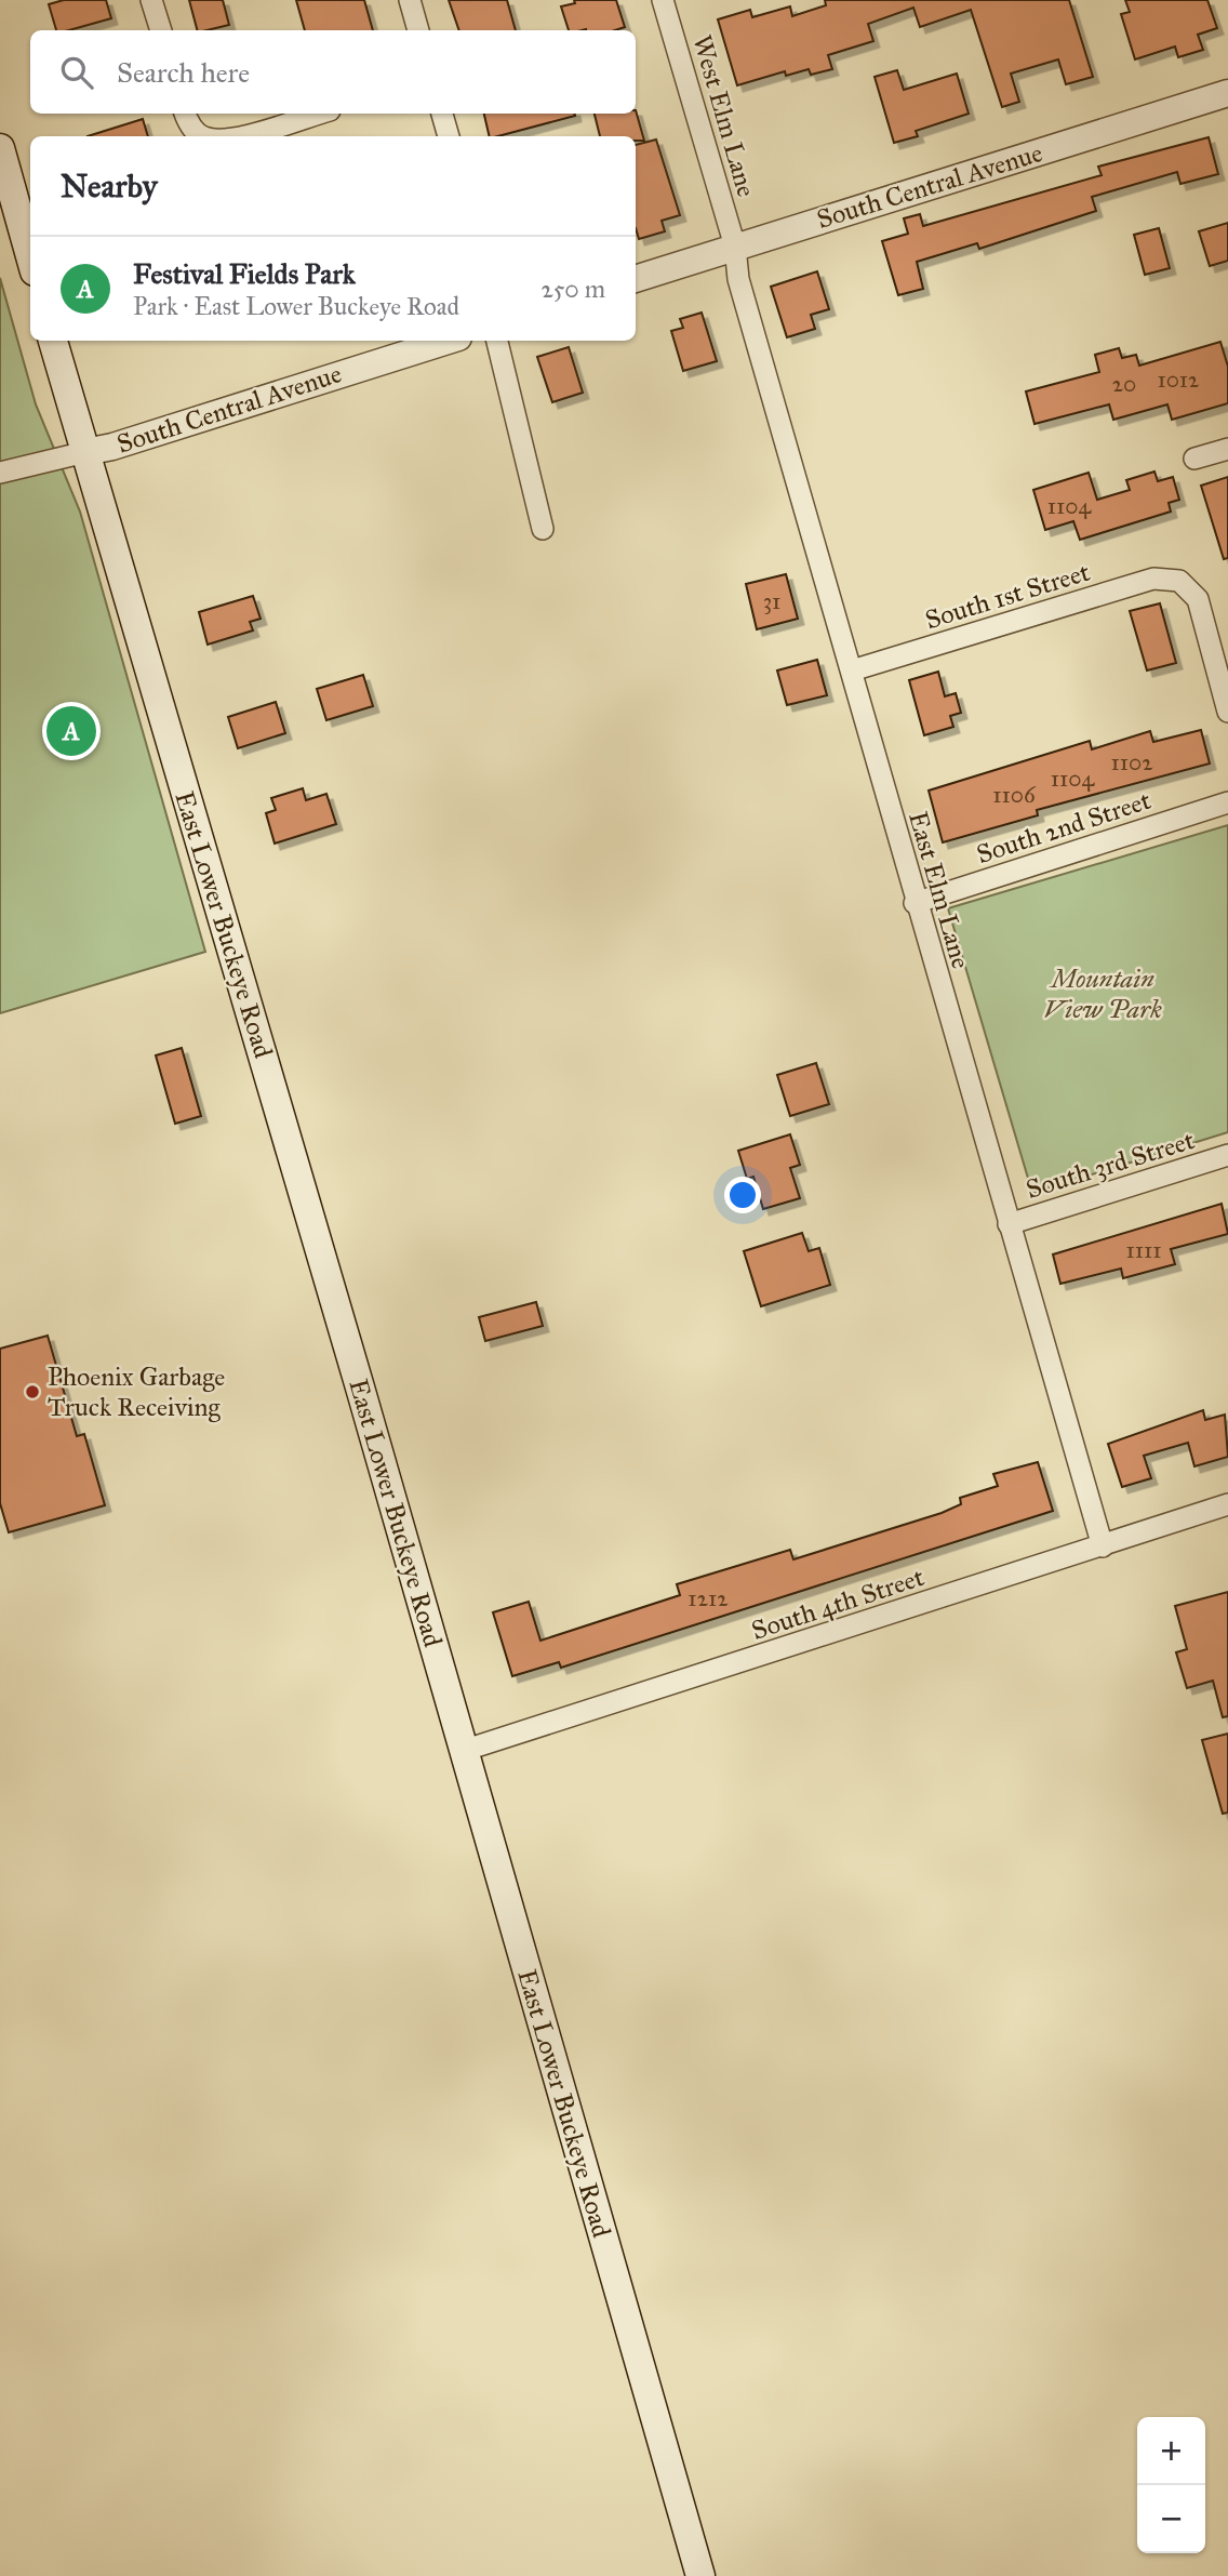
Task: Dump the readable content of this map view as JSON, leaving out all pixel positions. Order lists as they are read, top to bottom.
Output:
{
  "streets": {
    "main road": ["East Lower Buckeye Road"],
    "street": [
      "West Elm Lane",
      "South Central Avenue",
      "South 1st Street",
      "South 2nd Street",
      "East Elm Lane",
      "South 3rd Street",
      "South 4th Street"
    ]
  },
  "crossings": [
    ["West Elm Lane", "South Central Avenue"],
    ["West Elm Lane", "East Elm Lane"],
    ["South Central Avenue", "East Elm Lane"],
    ["South Central Avenue", "East Lower Buckeye Road"],
    ["South 1st Street", "East Elm Lane"],
    ["South 2nd Street", "East Elm Lane"],
    ["East Elm Lane", "South 3rd Street"],
    ["East Elm Lane", "South 4th Street"],
    ["East Lower Buckeye Road", "South 4th Street"]
  ],
  "parks": ["Mountain View Park"],
  "places": ["Phoenix Garbage Truck Receiving"],
  "house_numbers": [
    "1012",
    "20",
    "1104",
    "31",
    "1102",
    "1104",
    "1106",
    "1111",
    "1212"
  ],
  "page": {
    "search": "Search here",
    "heading": "Nearby",
    "list": [
      {
        "mark": "A",
        "name": "Festival Fields Park",
        "note": "Park · East Lower Buckeye Road",
        "value": "250 m"
      }
    ],
    "pins": "A",
    "map_buttons": ["+", "−"]
  }
}
